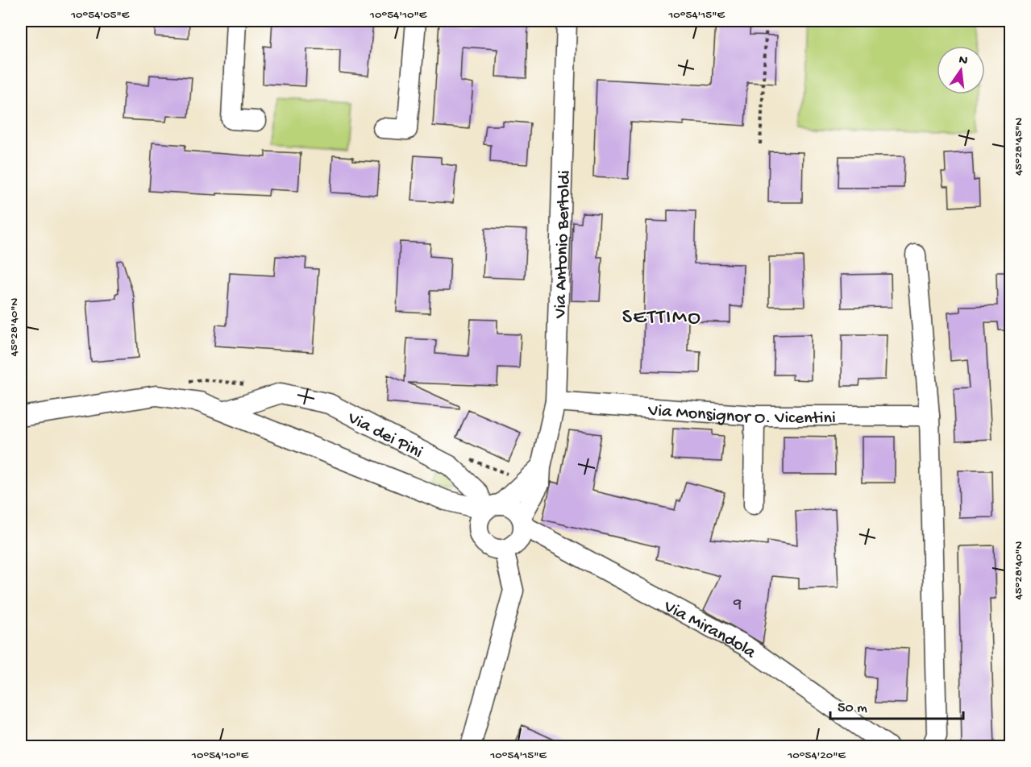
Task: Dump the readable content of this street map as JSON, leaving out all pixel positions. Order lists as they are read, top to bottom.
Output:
{
  "streets": {
    "street": [
      "Via Antonio Bertoldi",
      "Via Monsignor O. Vicentini",
      "Via dei Pini",
      "Via Mirandola"
    ]
  },
  "crossings": [
    ["Via Antonio Bertoldi", "Via Monsignor O. Vicentini"],
    ["Via Antonio Bertoldi", "Via dei Pini"],
    ["Via Antonio Bertoldi", "Via Mirandola"],
    ["Via dei Pini", "Via Mirandola"]
  ],
  "districts": ["SETTIMO"],
  "house_numbers": ["9"],
  "scale_bar": "50 m",
  "north": "top",
  "coordinates": [
    "10°54'05\"E",
    "10°54'10\"E",
    "10°54'15\"E",
    "45°28'45\"N",
    "45°28'40\"N",
    "10°54'20\"E"
  ]
}
